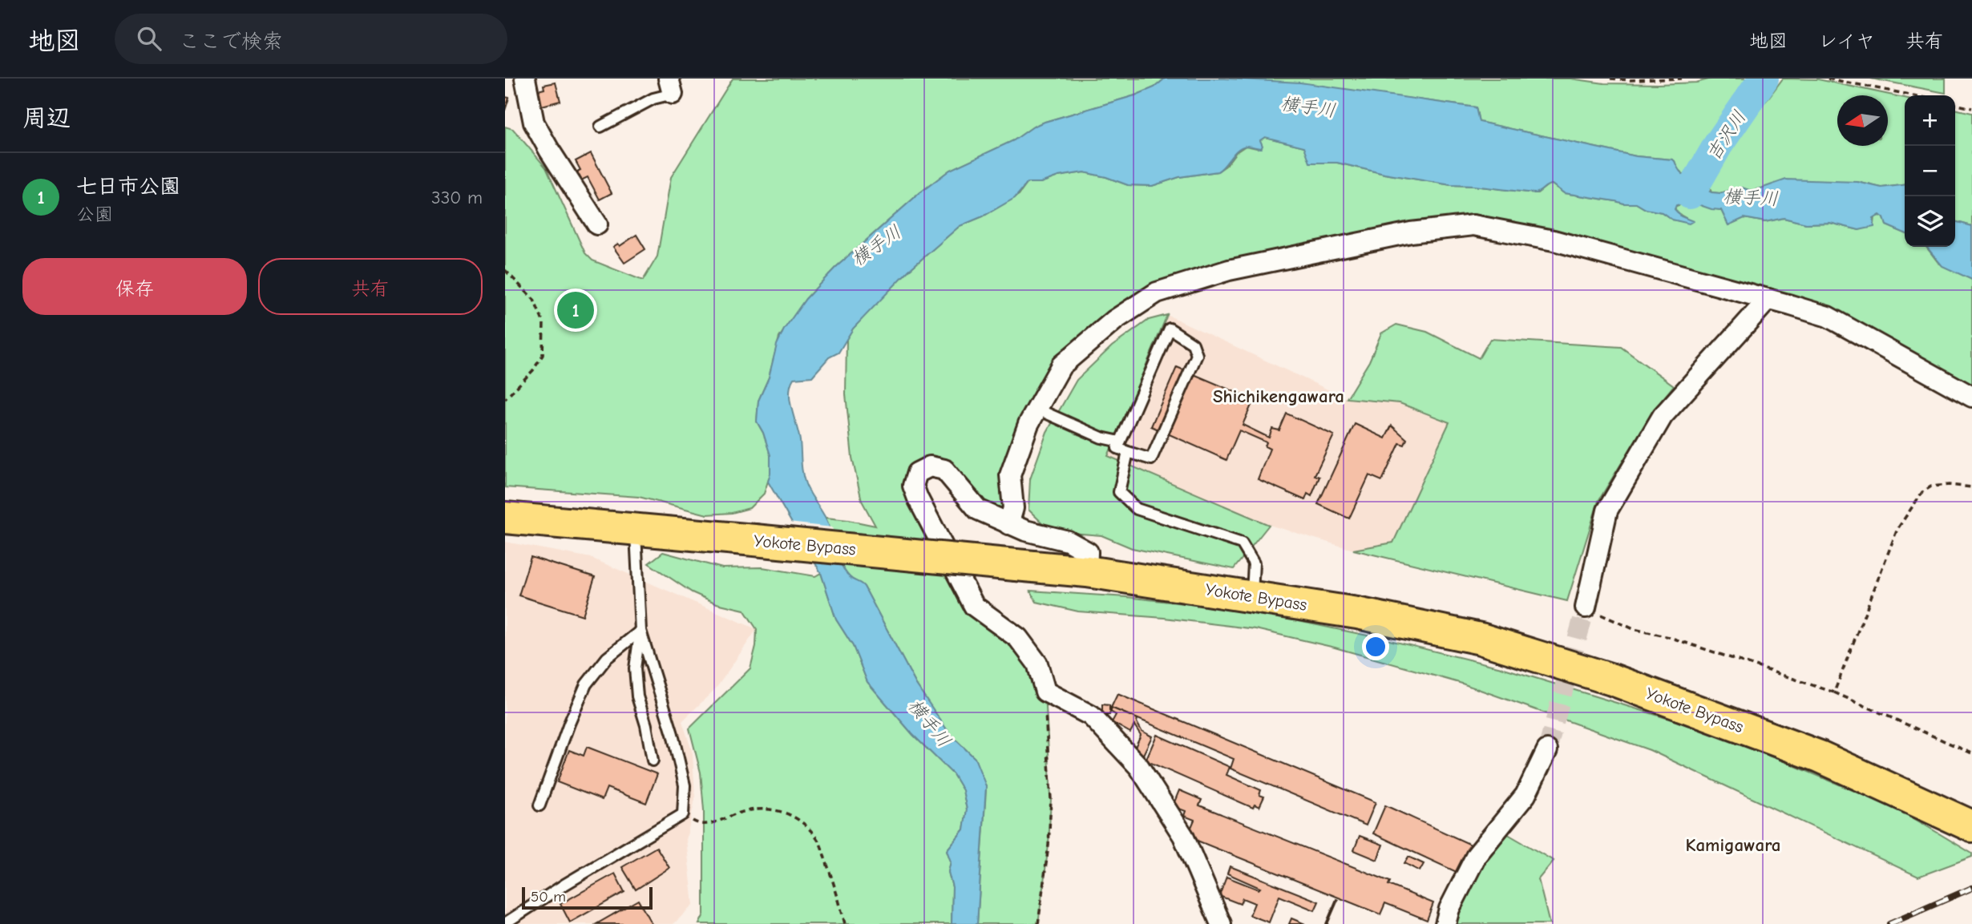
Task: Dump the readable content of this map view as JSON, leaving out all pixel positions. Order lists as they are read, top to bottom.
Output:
{
  "streets": {
    "highway": ["Yokote Bypass"]
  },
  "districts": ["Shichikengawara", "Kamigawara"],
  "water": ["横手川", "吉沢川"],
  "scale_bar": "50 m",
  "north": "left",
  "page": {
    "header": "地図",
    "search": "ここで検索",
    "nav": ["地図", "レイヤ", "共有"],
    "heading": "周辺",
    "map_buttons": ["+", "−"],
    "list": [
      {
        "mark": "1",
        "name": "七日市公園",
        "note": "公園",
        "value": "330 m"
      }
    ],
    "buttons": ["保存", "共有"],
    "pins": "1",
    "scale": "50 m"
  }
}
